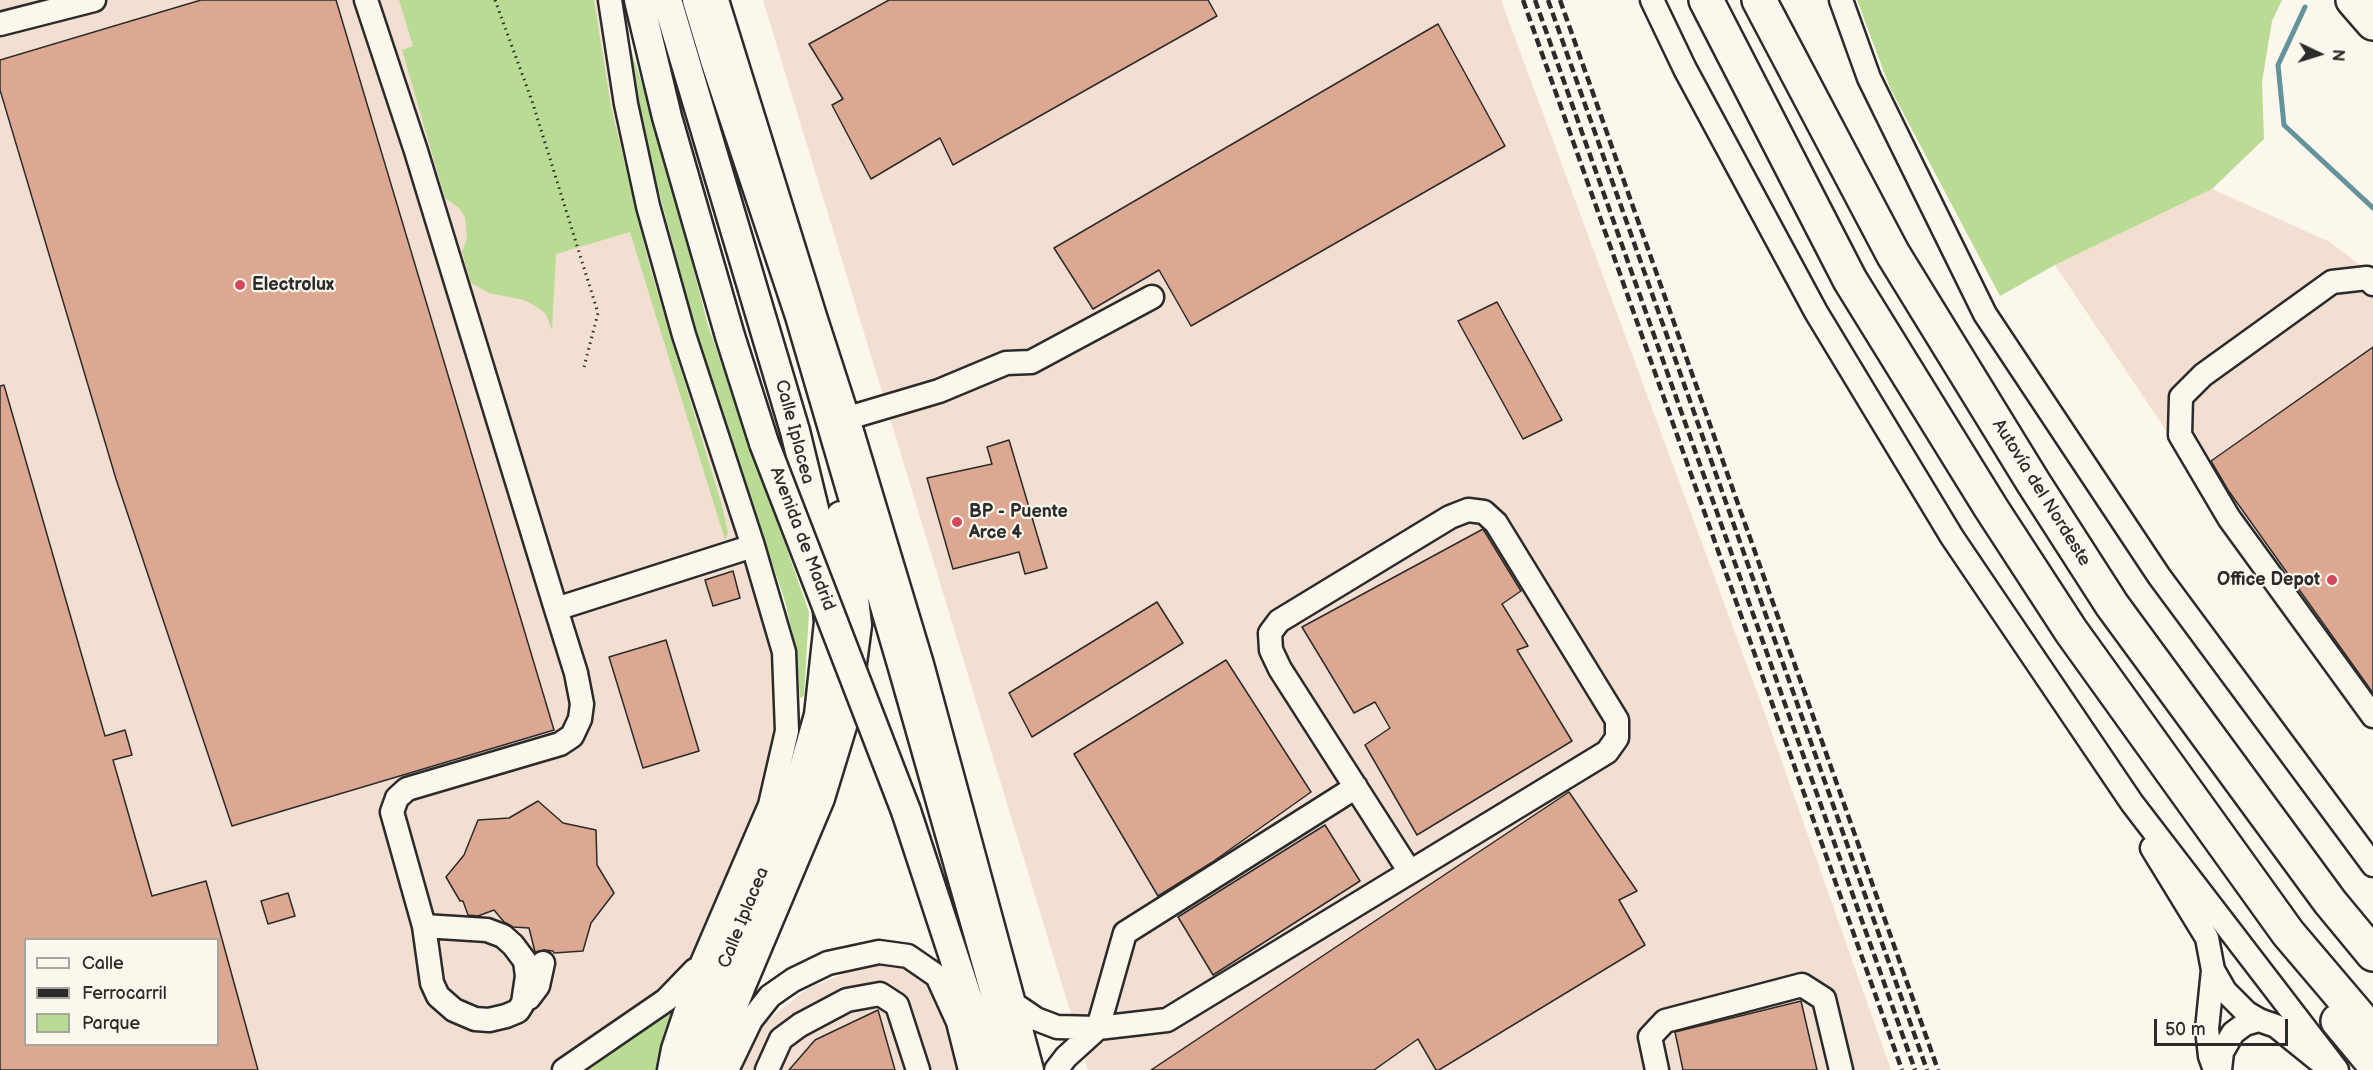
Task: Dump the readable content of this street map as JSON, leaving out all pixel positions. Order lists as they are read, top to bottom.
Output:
{
  "streets": {
    "highway": ["Autovía del Nordeste"],
    "main road": ["Calle Iplacea", "Avenida de Madrid"]
  },
  "places": ["Electrolux", "BP - Puente Arce 4", "Office Depot"],
  "legend": ["Calle", "Ferrocarril", "Parque"],
  "scale_bar": "50 m",
  "north": "right"
}
